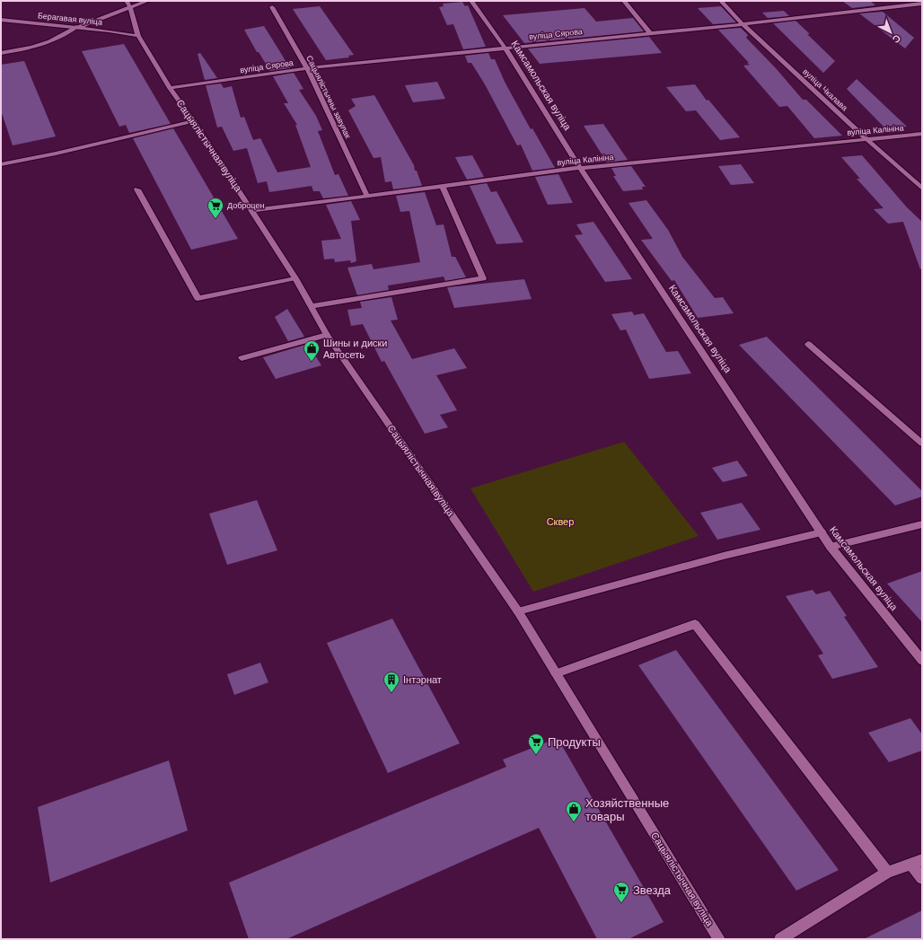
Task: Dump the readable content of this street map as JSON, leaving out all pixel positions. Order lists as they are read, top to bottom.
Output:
{
  "streets": {
    "street": [
      "Берагавая вуліца",
      "вуліца Сярова",
      "Камсамольская вуліца",
      "вуліца Чкалава",
      "Сацыялістычны завулак",
      "вуліца Калініна",
      "Сацыялістычная вуліца"
    ]
  },
  "crossings": [
    ["Берагавая вуліца", "Сацыялістычная вуліца"],
    ["вуліца Сярова", "Камсамольская вуліца"],
    ["вуліца Сярова", "вуліца Чкалава"],
    ["вуліца Сярова", "Сацыялістычны завулак"],
    ["вуліца Сярова", "Сацыялістычная вуліца"],
    ["Камсамольская вуліца", "вуліца Калініна"],
    ["вуліца Чкалава", "вуліца Калініна"],
    ["Сацыялістычны завулак", "вуліца Калініна"],
    ["вуліца Калініна", "Сацыялістычная вуліца"]
  ],
  "parks": ["Сквер"],
  "places": {
    "supermarket": ["Доброцен", "Продукты", "Звезда"],
    "shop": ["Шины и диски Автосеть", "Хозяйственные товары"],
    "building": ["Інтэрнат"]
  },
  "north": "bottom right"
}
